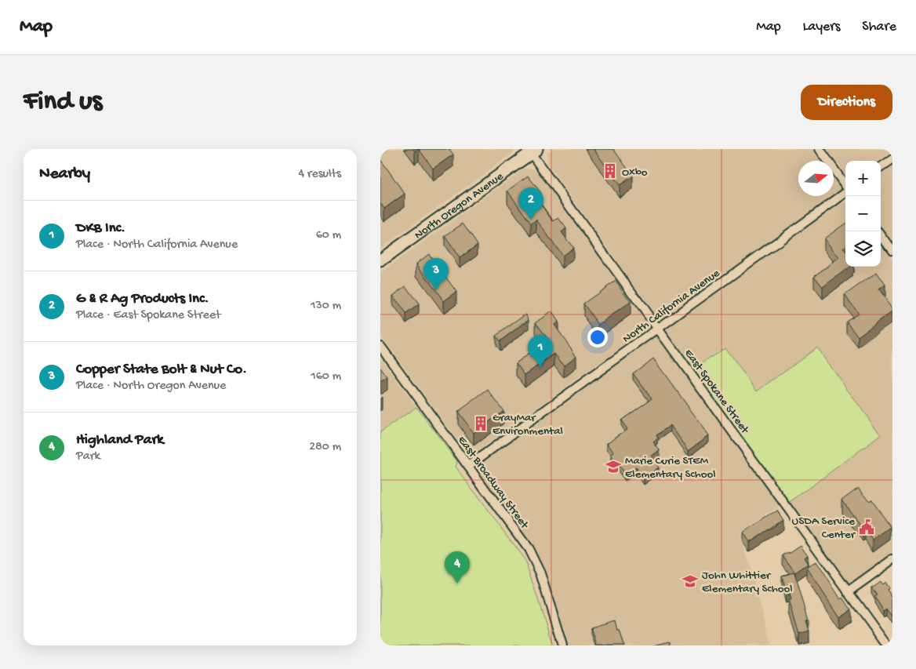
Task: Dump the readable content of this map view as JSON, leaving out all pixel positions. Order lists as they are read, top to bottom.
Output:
{
  "streets": {
    "main road": ["North Oregon Avenue"],
    "street": ["North California Avenue", "East Spokane Street", "East Broadway Street"]
  },
  "crossings": [
    ["North Oregon Avenue", "East Spokane Street"],
    ["North California Avenue", "East Spokane Street"],
    ["North California Avenue", "East Broadway Street"]
  ],
  "places": {
    "building": ["Oxbo", "GrayMar Environmental"],
    "school or university": ["Marie Curie STEM Elementary School", "John Whittier Elementary School"],
    "public building": ["USDA Service Center"]
  },
  "north": "right",
  "page": {
    "header": "Map",
    "nav": ["Map", "Layers", "Share"],
    "buttons": "Directions",
    "title": "Find us",
    "heading": ["Nearby", "4 results"],
    "map_buttons": ["+", "−"],
    "pins": [
      "2",
      "3",
      "1",
      "4"
    ],
    "list": [
      {
        "mark": "1",
        "name": "DKB Inc.",
        "note": "Place · North California Avenue",
        "value": "60 m"
      },
      {
        "mark": "2",
        "name": "G & R Ag Products Inc.",
        "note": "Place · East Spokane Street",
        "value": "130 m"
      },
      {
        "mark": "3",
        "name": "Copper State Bolt & Nut Co.",
        "note": "Place · North Oregon Avenue",
        "value": "160 m"
      },
      {
        "mark": "4",
        "name": "Highland Park",
        "note": "Park",
        "value": "280 m"
      }
    ]
  }
}
